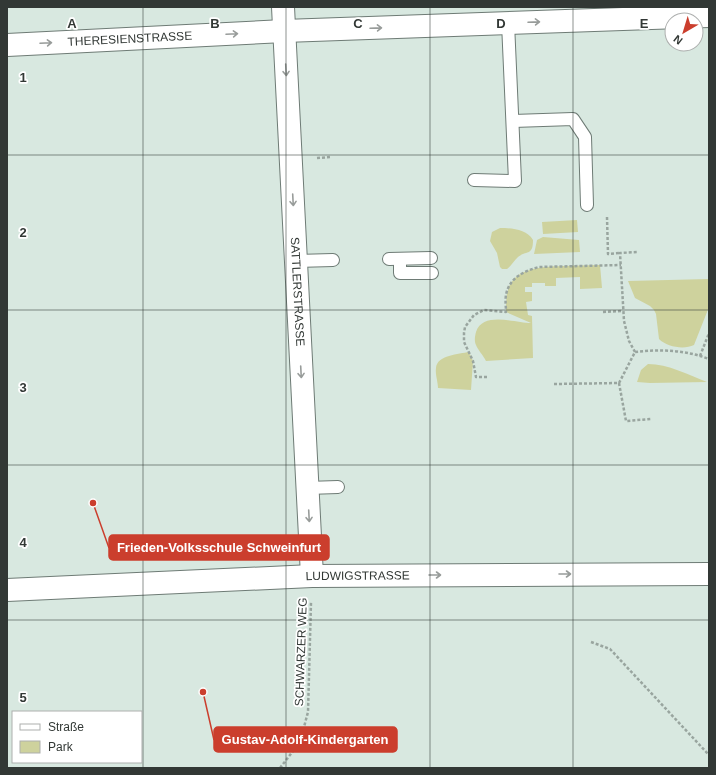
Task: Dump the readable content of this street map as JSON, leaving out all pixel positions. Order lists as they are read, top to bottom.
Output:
{
  "streets": {
    "street": ["THERESIENSTRASSE", "SATTLERSTRASSE", "LUDWIGSTRASSE"],
    "path": ["SCHWARZER WEG"]
  },
  "crossings": [
    ["THERESIENSTRASSE", "SATTLERSTRASSE"],
    ["SATTLERSTRASSE", "LUDWIGSTRASSE"],
    ["SATTLERSTRASSE", "SCHWARZER WEG"],
    ["LUDWIGSTRASSE", "SCHWARZER WEG"]
  ],
  "one_way": ["THERESIENSTRASSE", "SATTLERSTRASSE", "LUDWIGSTRASSE"],
  "places": ["Frieden-Volksschule Schweinfurt", "Gustav-Adolf-Kindergarten"],
  "legend": ["Straße", "Park"],
  "north": "bottom left",
  "grid": {
    "columns": [
      "A",
      "B",
      "C",
      "D",
      "E"
    ],
    "rows": [
      "1",
      "2",
      "3",
      "4",
      "5"
    ]
  }
}
